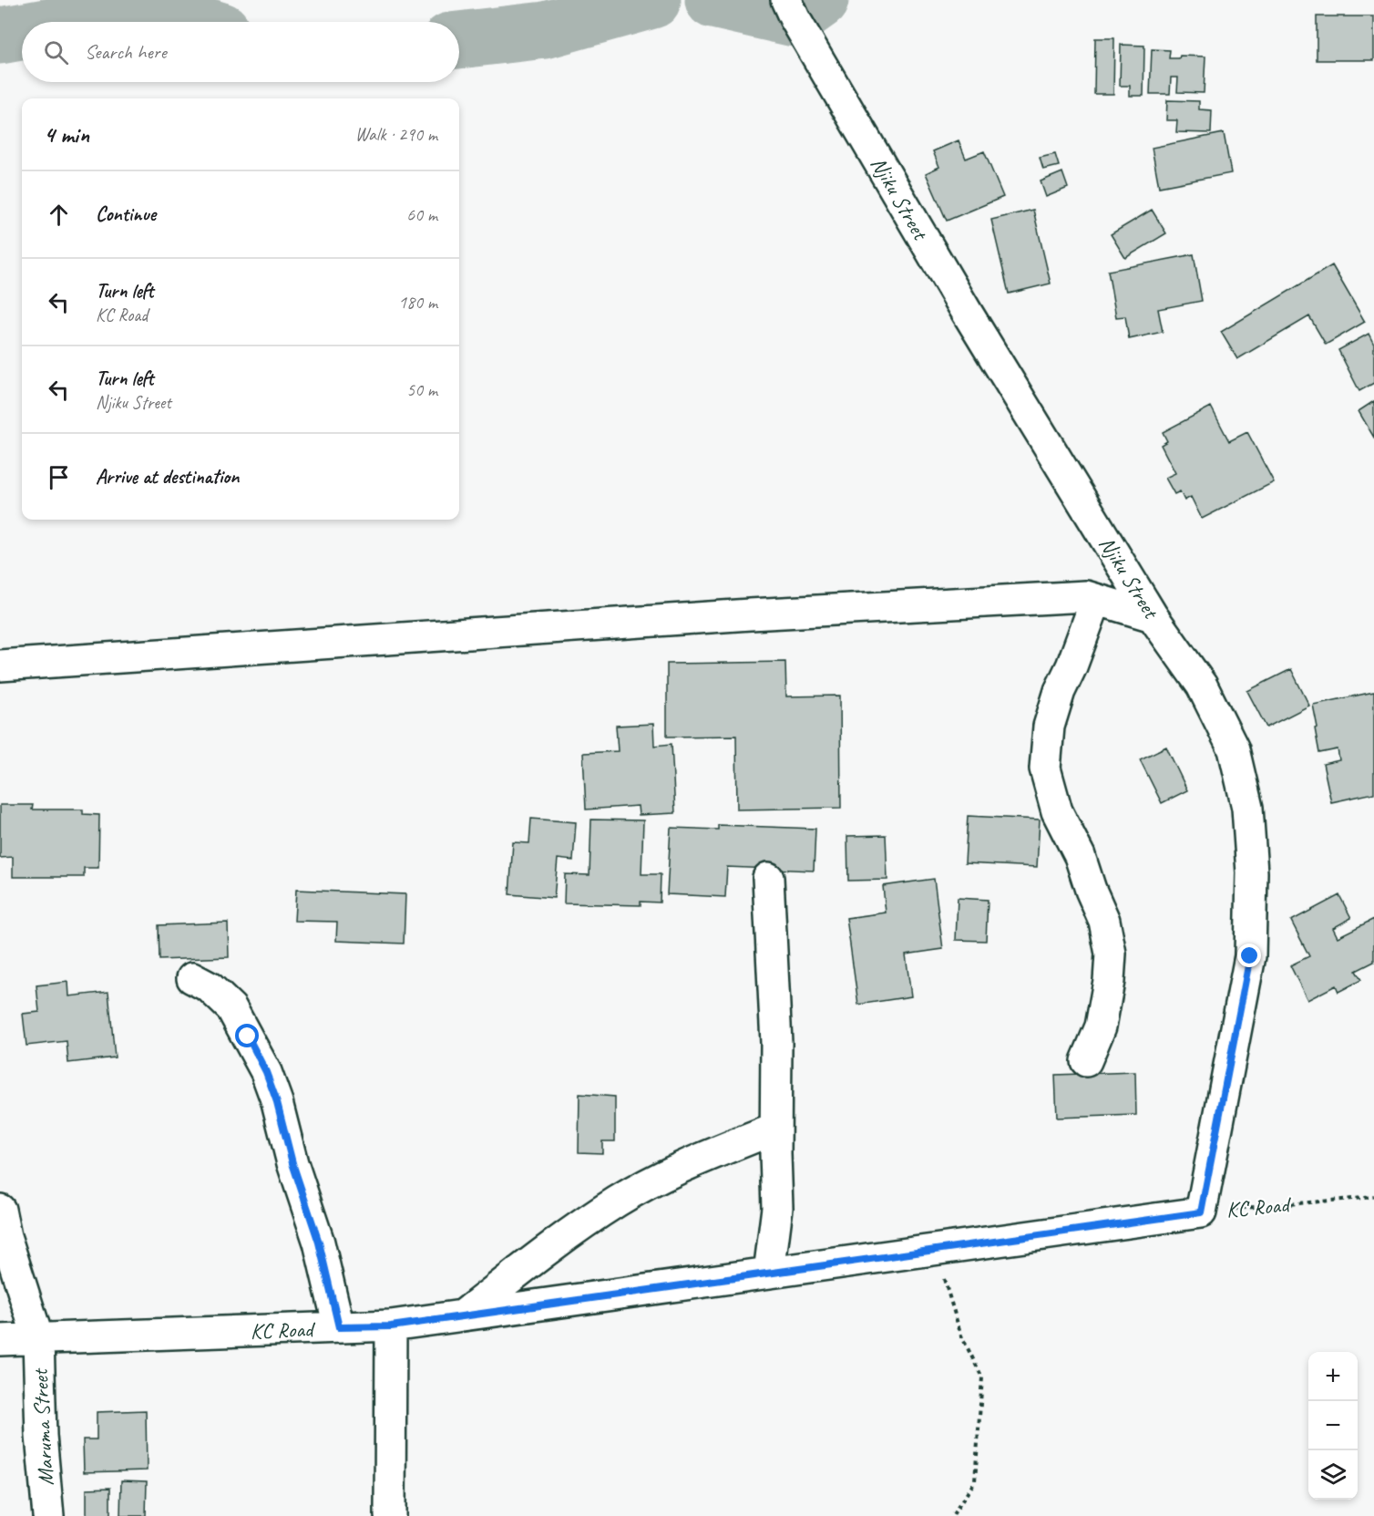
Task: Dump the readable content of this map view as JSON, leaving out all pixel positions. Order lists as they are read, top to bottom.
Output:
{
  "streets": {
    "street": ["Njiku Street", "KC Road", "Maruma Street"]
  },
  "crossings": [
    ["Njiku Street", "KC Road"],
    ["KC Road", "Maruma Street"]
  ],
  "page": {
    "search": "Search here",
    "heading": ["4 min", "Walk · 290 m"],
    "list": [
      ["Continue", "60 m"],
      ["Turn left", "KC Road", "180 m"],
      ["Turn left", "Njiku Street", "50 m"],
      "Arrive at destination"
    ],
    "map_buttons": ["+", "−"]
  }
}
